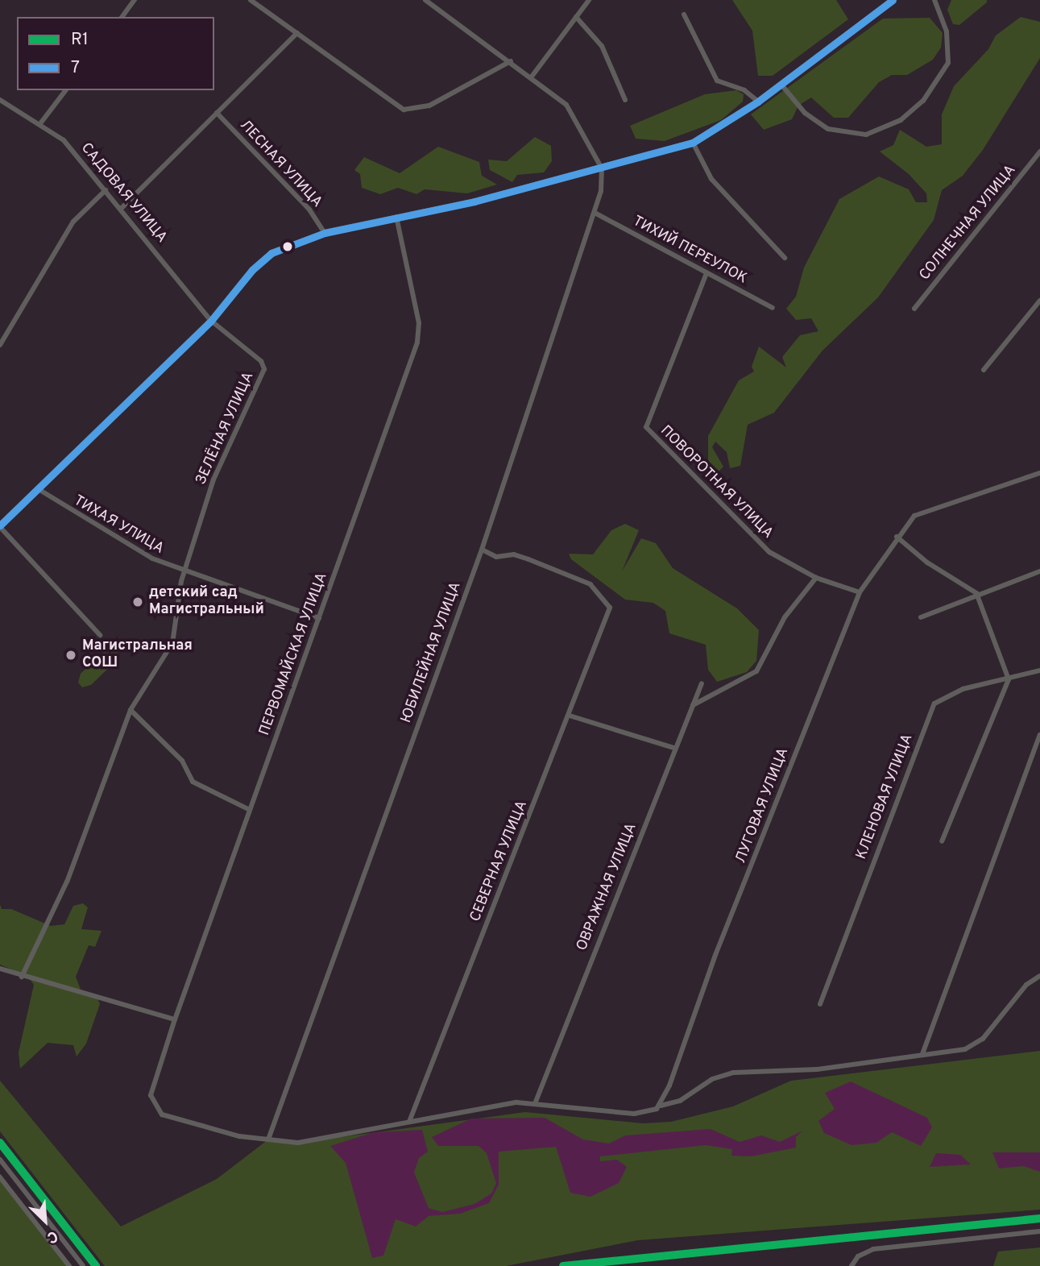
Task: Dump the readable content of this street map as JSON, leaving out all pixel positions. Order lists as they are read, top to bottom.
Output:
{
  "streets": {
    "street": [
      "ЛЕСНАЯ УЛИЦА",
      "САДОВАЯ УЛИЦА",
      "СОЛНЕЧНАЯ УЛИЦА",
      "ТИХИЙ ПЕРЕУЛОК",
      "ЗЕЛЁНАЯ УЛИЦА",
      "ПОВОРОТНАЯ УЛИЦА",
      "ТИХАЯ УЛИЦА",
      "ЮБИЛЕЙНАЯ УЛИЦА",
      "ПЕРВОМАЙСКАЯ УЛИЦА",
      "КЛЕНОВАЯ УЛИЦА",
      "ЛУГОВАЯ УЛИЦА",
      "СЕВЕРНАЯ УЛИЦА",
      "ОВРАЖНАЯ УЛИЦА"
    ]
  },
  "crossings": [
    ["САДОВАЯ УЛИЦА", "ЗЕЛЁНАЯ УЛИЦА"],
    ["ТИХИЙ ПЕРЕУЛОК", "ПОВОРОТНАЯ УЛИЦА"],
    ["ТИХИЙ ПЕРЕУЛОК", "ЮБИЛЕЙНАЯ УЛИЦА"],
    ["ЗЕЛЁНАЯ УЛИЦА", "ТИХАЯ УЛИЦА"],
    ["ПОВОРОТНАЯ УЛИЦА", "ЛУГОВАЯ УЛИЦА"],
    ["ТИХАЯ УЛИЦА", "ПЕРВОМАЙСКАЯ УЛИЦА"],
    ["ЮБИЛЕЙНАЯ УЛИЦА", "ПЕРВОМАЙСКАЯ УЛИЦА"],
    ["ЮБИЛЕЙНАЯ УЛИЦА", "СЕВЕРНАЯ УЛИЦА"]
  ],
  "places": ["детский сад Магистральный", "Магистральная СОШ"],
  "lines": ["transit line 7", "transit line R1"],
  "legend": ["R1", "7"],
  "north": "bottom right"
}
